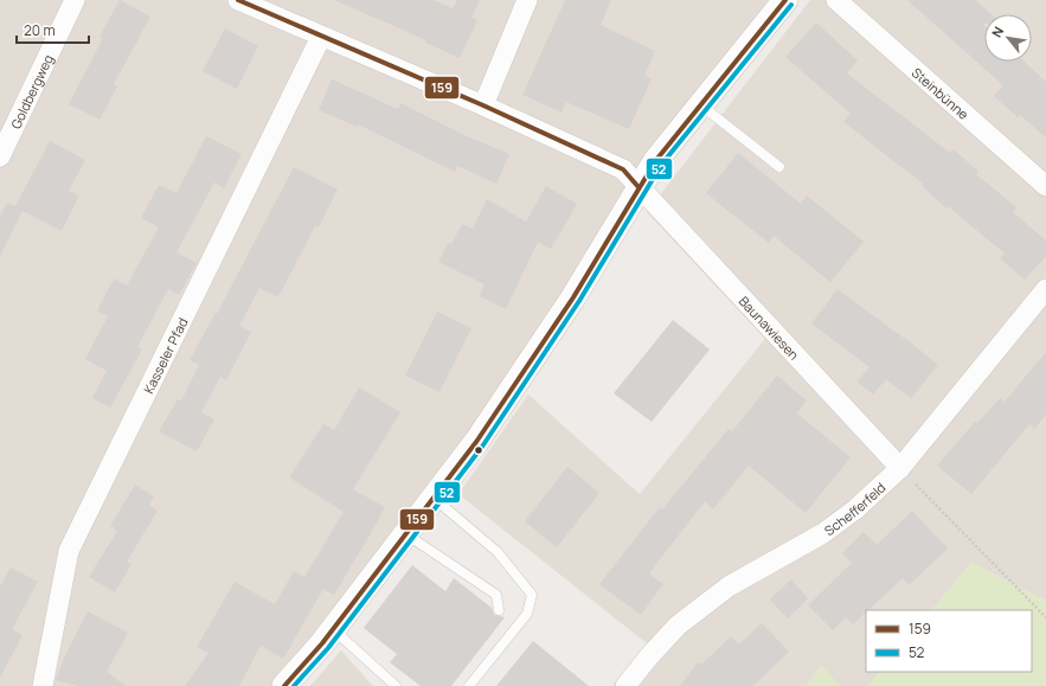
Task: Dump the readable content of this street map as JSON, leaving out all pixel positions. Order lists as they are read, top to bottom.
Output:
{
  "streets": {
    "street": [
      "Goldbergweg",
      "Steinbünne",
      "Baunawiesen",
      "Kasseler Pfad",
      "Schefferfeld"
    ]
  },
  "crossings": [
    ["Baunawiesen", "Kasseler Pfad"],
    ["Baunawiesen", "Schefferfeld"]
  ],
  "lines": ["transit line 159", "transit line 52"],
  "legend": ["159", "52"],
  "scale_bar": "20 m",
  "north": "top left"
}
